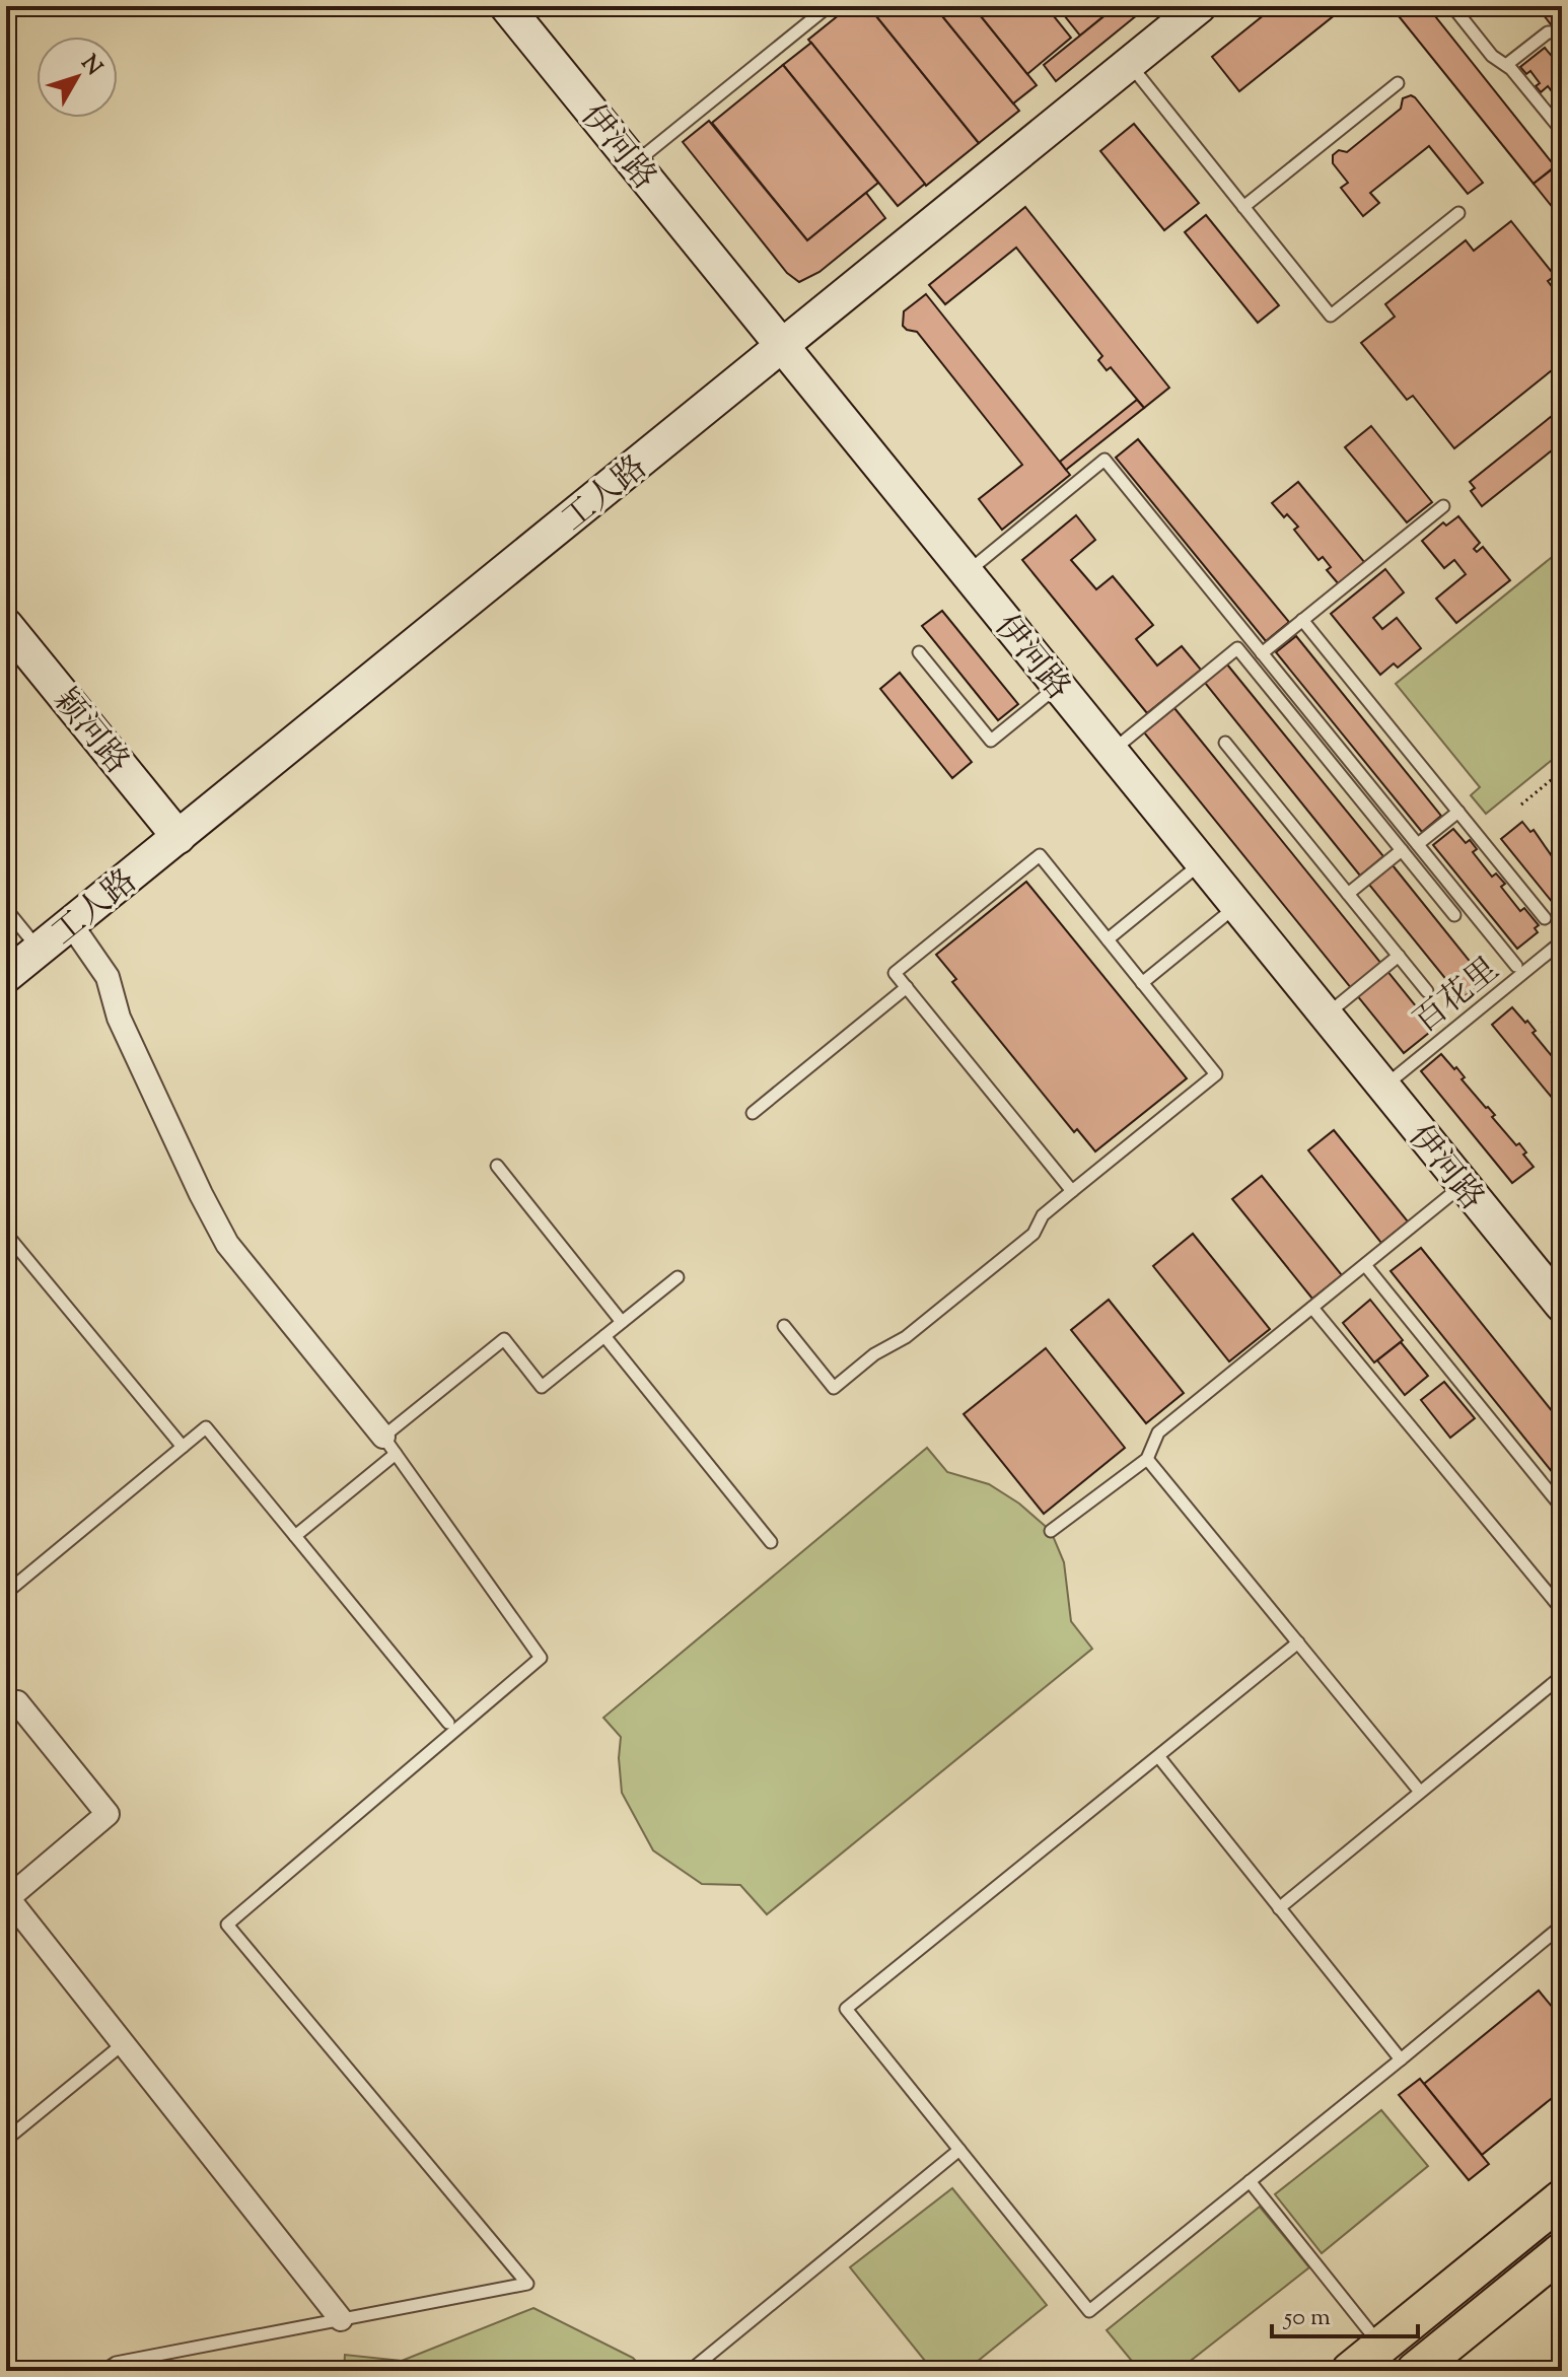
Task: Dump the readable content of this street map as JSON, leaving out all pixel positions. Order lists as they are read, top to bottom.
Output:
{
  "streets": {
    "street": ["伊河路", "工人路", "颖河路"],
    "lane": ["百花里"]
  },
  "crossings": [
    ["伊河路", "工人路"],
    ["伊河路", "百花里"],
    ["工人路", "颖河路"]
  ],
  "scale_bar": "50 m",
  "north": "top right"
}
